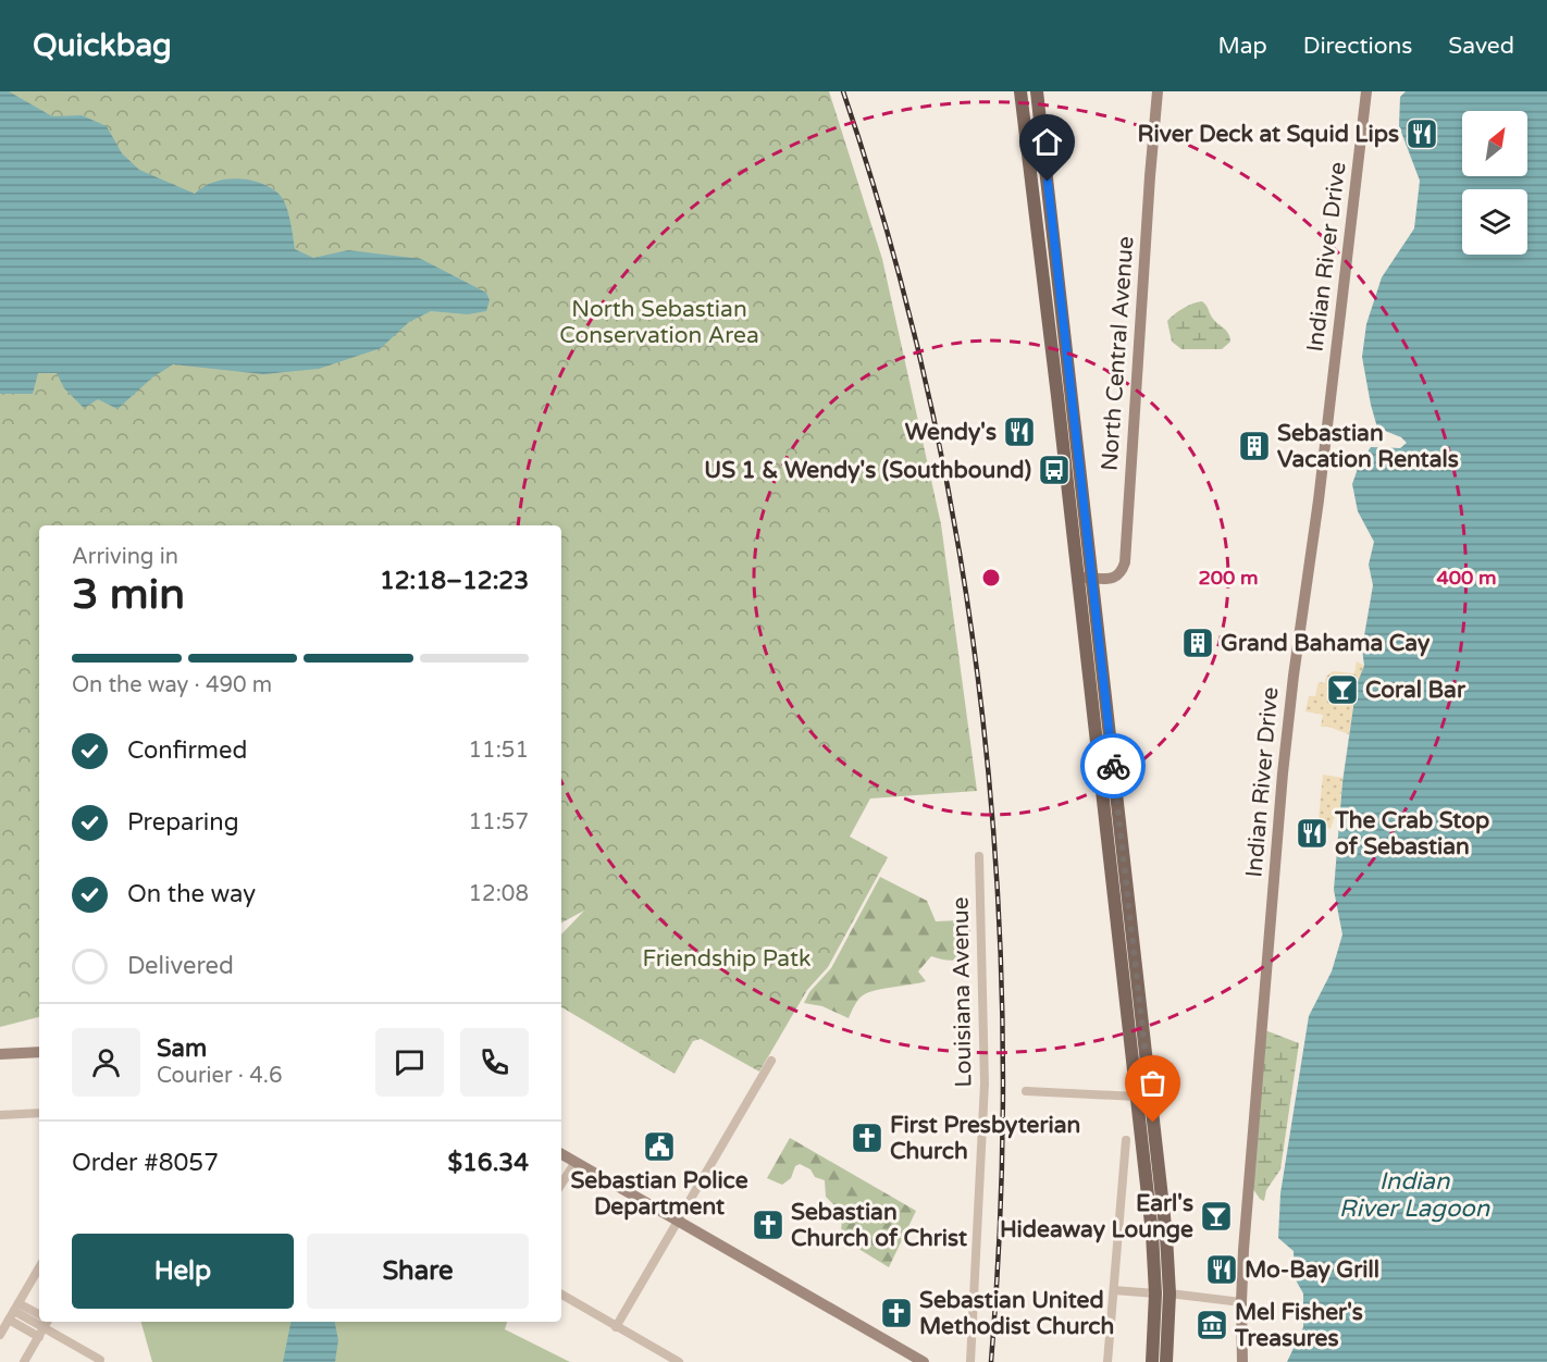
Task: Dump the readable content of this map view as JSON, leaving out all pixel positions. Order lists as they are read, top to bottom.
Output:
{
  "streets": {
    "street": ["Indian River Drive", "North Central Avenue", "Louisiana Avenue"]
  },
  "water": ["Indian River Lagoon"],
  "parks": ["North Sebastian Conservation Area", "Friendship Patk"],
  "places": {
    "restaurant": [
      "River Deck at Squid Lips",
      "Wendy's",
      "The Crab Stop of Sebastian",
      "Mo-Bay Grill"
    ],
    "building": ["Sebastian Vacation Rentals", "Grand Bahama Cay"],
    "bus stop": ["US 1 & Wendy's (Southbound)"],
    "bar": ["Coral Bar", "Earl's Hideaway Lounge"],
    "church": ["First Presbyterian Church", "Sebastian Church of Christ", "Sebastian United Methodist Church"],
    "public building": ["Sebastian Police Department"],
    "museum": ["Mel Fisher's Treasures"]
  },
  "north": "top right",
  "page": {
    "header": "Quickbag",
    "nav": ["Map", "Directions", "Saved"],
    "heading": ["3 min", "Arriving in", "12:18–12:23"],
    "panel": [
      "Sam",
      "Courier · 4.6",
      "Order #8057",
      "$16.34"
    ],
    "bar": "On the way · 490 m",
    "list": [
      ["Confirmed", "11:51"],
      ["Preparing", "11:57"],
      ["On the way", "12:08"],
      "Delivered"
    ],
    "buttons": ["Help", "Share"]
  },
  "rings": ["200 m", "400 m"]
}
